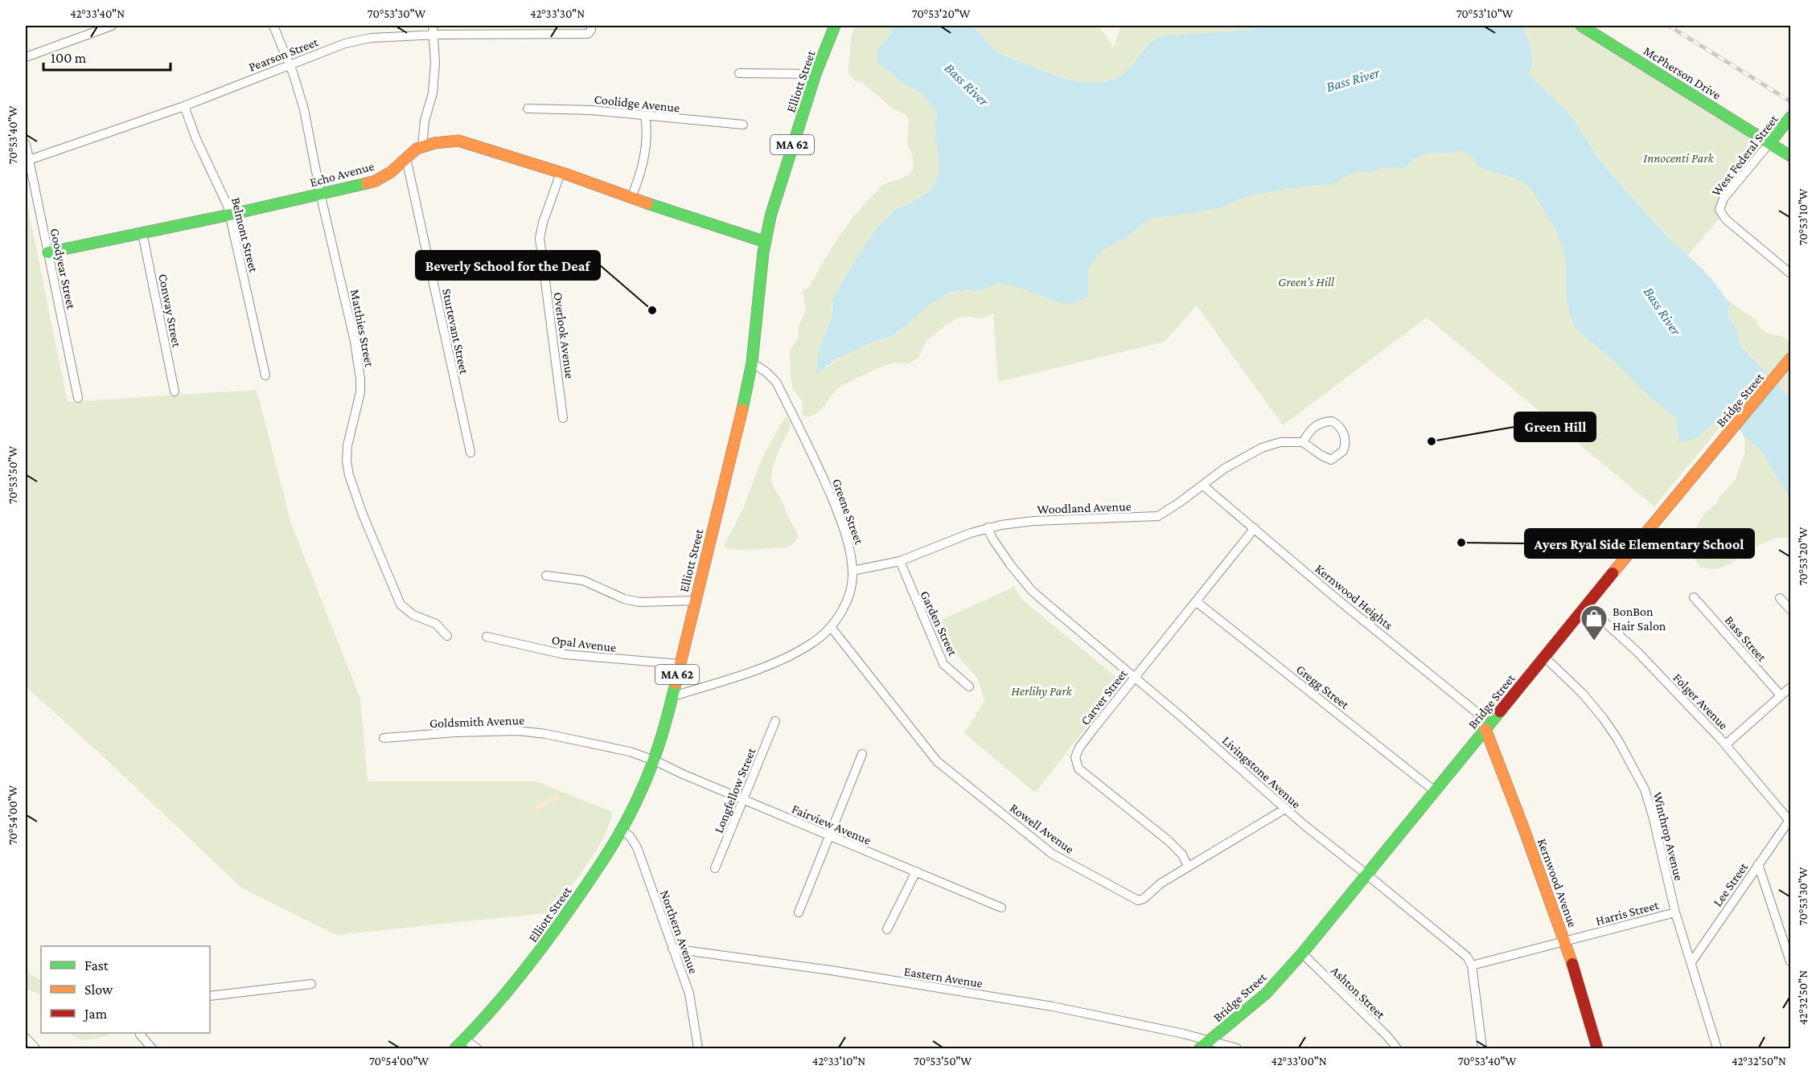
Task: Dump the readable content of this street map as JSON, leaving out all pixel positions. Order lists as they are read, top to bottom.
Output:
{
  "streets": {
    "main road": [
      "McPherson Drive",
      "Elliott Street",
      "MA 62",
      "West Federal Street",
      "Echo Avenue",
      "Bridge Street",
      "Kernwood Avenue"
    ],
    "street": [
      "Pearson Street",
      "Coolidge Avenue",
      "Belmont Street",
      "Goodyear Street",
      "Conway Street",
      "Matthies Street",
      "Sturtevant Street",
      "Overlook Avenue",
      "Woodland Avenue",
      "Greene Street",
      "Kernwood Heights",
      "Garden Street",
      "Bass Street",
      "Opal Avenue",
      "Gregg Street",
      "Carver Street",
      "Folger Avenue",
      "Goldsmith Avenue",
      "Livingstone Avenue",
      "Longfellow Street",
      "Fairview Avenue",
      "Rowell Avenue",
      "Winthrop Avenue",
      "Lee Street",
      "Harris Street",
      "Northern Avenue",
      "Eastern Avenue",
      "Ashton Street"
    ]
  },
  "crossings": [
    ["Pearson Street", "Belmont Street"],
    ["Pearson Street", "Goodyear Street"],
    ["Pearson Street", "Matthies Street"],
    ["McPherson Drive", "West Federal Street"],
    ["Elliott Street", "Echo Avenue"],
    ["Elliott Street", "Greene Street"],
    ["Elliott Street", "Opal Avenue"],
    ["Elliott Street", "Goldsmith Avenue"],
    ["Elliott Street", "Fairview Avenue"],
    ["Elliott Street", "Northern Avenue"],
    ["Echo Avenue", "Belmont Street"],
    ["Echo Avenue", "Goodyear Street"],
    ["Echo Avenue", "Conway Street"],
    ["Echo Avenue", "Matthies Street"],
    ["Echo Avenue", "Sturtevant Street"],
    ["Echo Avenue", "Overlook Avenue"],
    ["Bridge Street", "Kernwood Heights"],
    ["Bridge Street", "Gregg Street"],
    ["Bridge Street", "Folger Avenue"],
    ["Bridge Street", "Livingstone Avenue"],
    ["Bridge Street", "Winthrop Avenue"],
    ["Bridge Street", "Kernwood Avenue"],
    ["Bridge Street", "Eastern Avenue"],
    ["Bridge Street", "Ashton Street"],
    ["Woodland Avenue", "Greene Street"],
    ["Woodland Avenue", "Kernwood Heights"],
    ["Woodland Avenue", "Garden Street"],
    ["Woodland Avenue", "Livingstone Avenue"],
    ["Greene Street", "Rowell Avenue"],
    ["Kernwood Heights", "Carver Street"],
    ["Kernwood Heights", "Kernwood Avenue"],
    ["Gregg Street", "Carver Street"],
    ["Carver Street", "Livingstone Avenue"],
    ["Carver Street", "Rowell Avenue"],
    ["Folger Avenue", "Lee Street"],
    ["Goldsmith Avenue", "Fairview Avenue"],
    ["Livingstone Avenue", "Rowell Avenue"],
    ["Livingstone Avenue", "Harris Street"],
    ["Longfellow Street", "Fairview Avenue"],
    ["Winthrop Avenue", "Lee Street"],
    ["Winthrop Avenue", "Harris Street"],
    ["Kernwood Avenue", "Harris Street"],
    ["Northern Avenue", "Eastern Avenue"]
  ],
  "water": ["Bass River"],
  "parks": ["Innocenti Park", "Green's Hill", "Herlihy Park"],
  "places": {
    "other": ["Beverly School for the Deaf", "Green Hill", "Ayers Ryal Side Elementary School"],
    "shop": ["BonBon Hair Salon"]
  },
  "legend": ["Fast", "Slow", "Jam"],
  "scale_bar": "100 m",
  "coordinates": [
    "42°33'40\"N",
    "70°53'30\"W",
    "42°33'30\"N",
    "70°53'20\"W",
    "70°53'10\"W",
    "70°53'40\"W",
    "70°53'50\"W",
    "70°54'00\"W",
    "42°32'50\"N",
    "42°33'10\"N",
    "42°33'00\"N"
  ]
}
